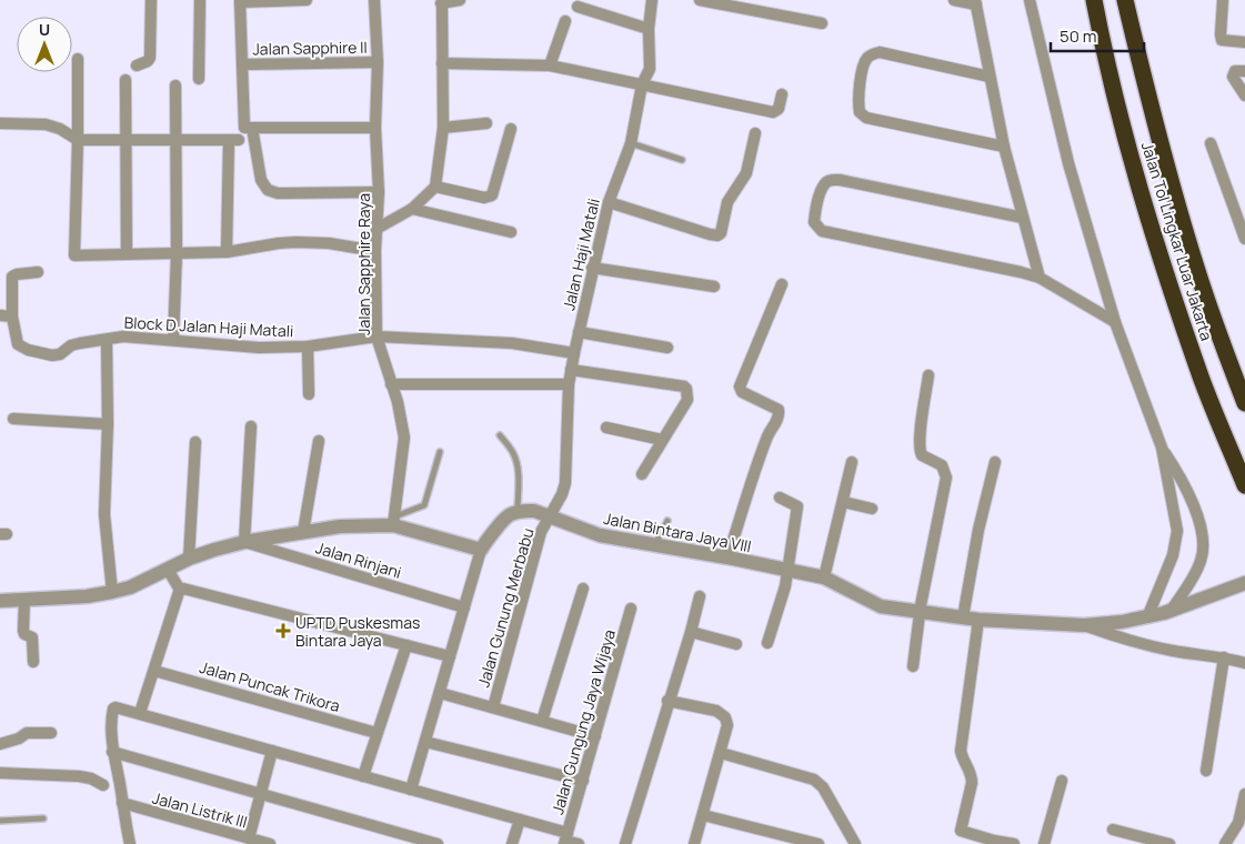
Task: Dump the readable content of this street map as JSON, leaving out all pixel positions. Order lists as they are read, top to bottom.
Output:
{
  "streets": {
    "highway": ["Jalan Tol Lingkar Luar Jakarta"],
    "street": [
      "Jalan Sapphire II",
      "Jalan Haji Matali",
      "Jalan Sapphire Raya",
      "Block D Jalan Haji Matali",
      "Jalan Bintara Jaya VIII",
      "Jalan Rinjani",
      "Jalan Gunung Merbabu",
      "Jalan Puncak Trikora",
      "Jalan Gungung Jaya Wijaya",
      "Jalan Listrik III"
    ]
  },
  "crossings": [
    ["Jalan Sapphire II", "Jalan Sapphire Raya"],
    ["Jalan Haji Matali", "Block D Jalan Haji Matali"],
    ["Jalan Haji Matali", "Jalan Bintara Jaya VIII"],
    ["Jalan Haji Matali", "Jalan Gunung Merbabu"],
    ["Jalan Sapphire Raya", "Block D Jalan Haji Matali"],
    ["Jalan Bintara Jaya VIII", "Jalan Gunung Merbabu"]
  ],
  "places": {
    "health": ["UPTD Puskesmas Bintara Jaya"]
  },
  "scale_bar": "50 m",
  "north": "top"
}
